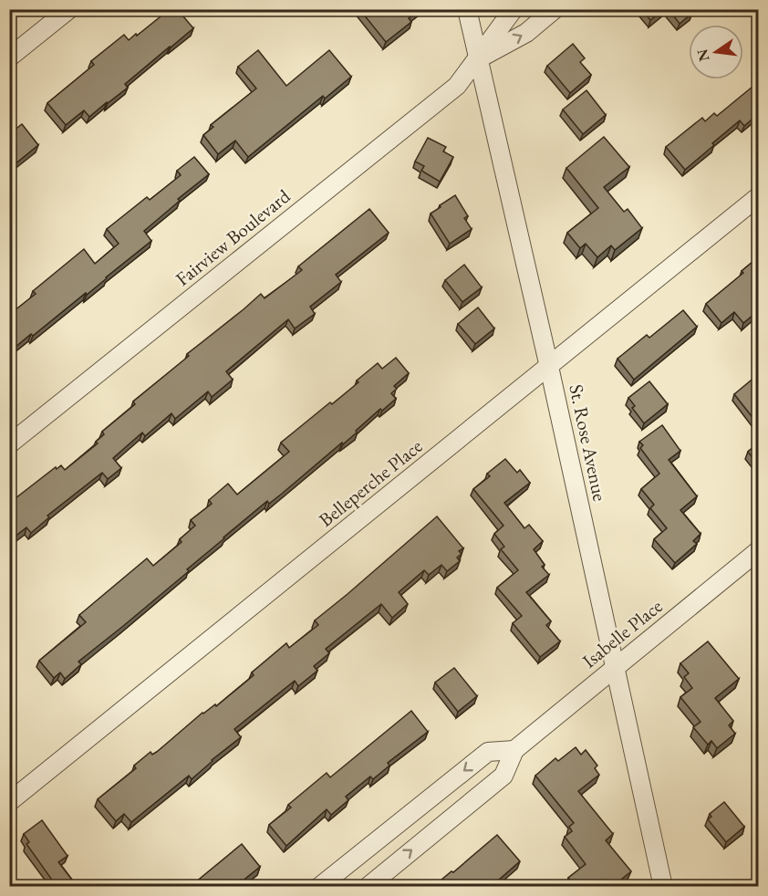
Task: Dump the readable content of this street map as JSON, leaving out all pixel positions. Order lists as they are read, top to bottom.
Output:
{
  "streets": {
    "street": [
      "Fairview Boulevard",
      "St. Rose Avenue",
      "Belleperche Place",
      "Isabelle Place"
    ]
  },
  "crossings": [
    ["Fairview Boulevard", "St. Rose Avenue"],
    ["St. Rose Avenue", "Belleperche Place"],
    ["St. Rose Avenue", "Isabelle Place"]
  ],
  "north": "left"
}
